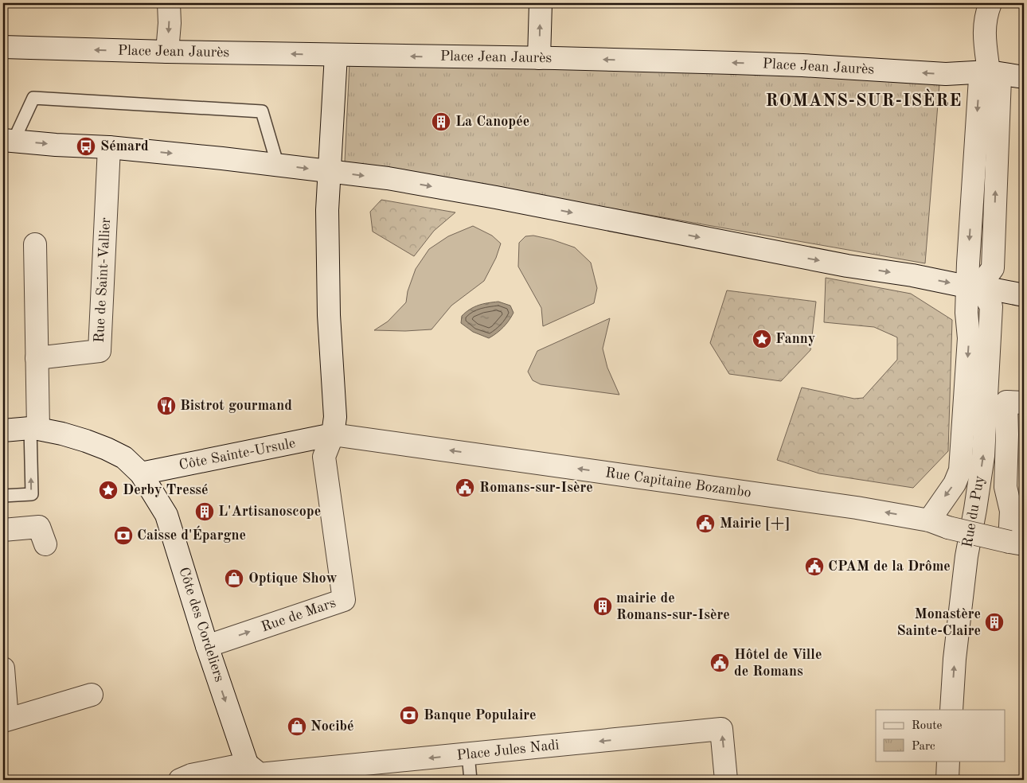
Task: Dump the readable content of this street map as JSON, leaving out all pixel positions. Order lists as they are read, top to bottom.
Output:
{
  "streets": {
    "street": [
      "Place Jean Jaurès",
      "Rue de Saint-Vallier",
      "Côte Sainte-Ursule",
      "Rue Capitaine Bozambo",
      "Rue du Puy",
      "Rue de Mars",
      "Côte des Cordeliers",
      "Place Jules Nadi"
    ]
  },
  "crossings": [
    ["Place Jean Jaurès", "Rue de Mars"],
    ["Côte Sainte-Ursule", "Rue Capitaine Bozambo"],
    ["Côte Sainte-Ursule", "Rue de Mars"],
    ["Côte Sainte-Ursule", "Côte des Cordeliers"],
    ["Rue Capitaine Bozambo", "Rue de Mars"],
    ["Rue de Mars", "Côte des Cordeliers"],
    ["Côte des Cordeliers", "Place Jules Nadi"]
  ],
  "one_way": ["Rue Capitaine Bozambo", "Place Jules Nadi"],
  "districts": ["ROMANS-SUR-ISÈRE"],
  "places": {
    "building": [
      "La Canopée",
      "L'Artisanoscope",
      "mairie de Romans-sur-Isère",
      "Monastère Sainte-Claire"
    ],
    "bus stop": ["Sémard"],
    "place": ["Fanny", "Derby Tressé"],
    "restaurant": ["Bistrot gourmand"],
    "public building": [
      "Romans-sur-Isère",
      "Mairie [+]",
      "CPAM de la Drôme",
      "Hôtel de Ville de Romans"
    ],
    "bank": ["Caisse d'Épargne", "Banque Populaire"],
    "shop": ["Optique Show", "Nocibé"]
  },
  "legend": ["Route", "Parc"]
}
